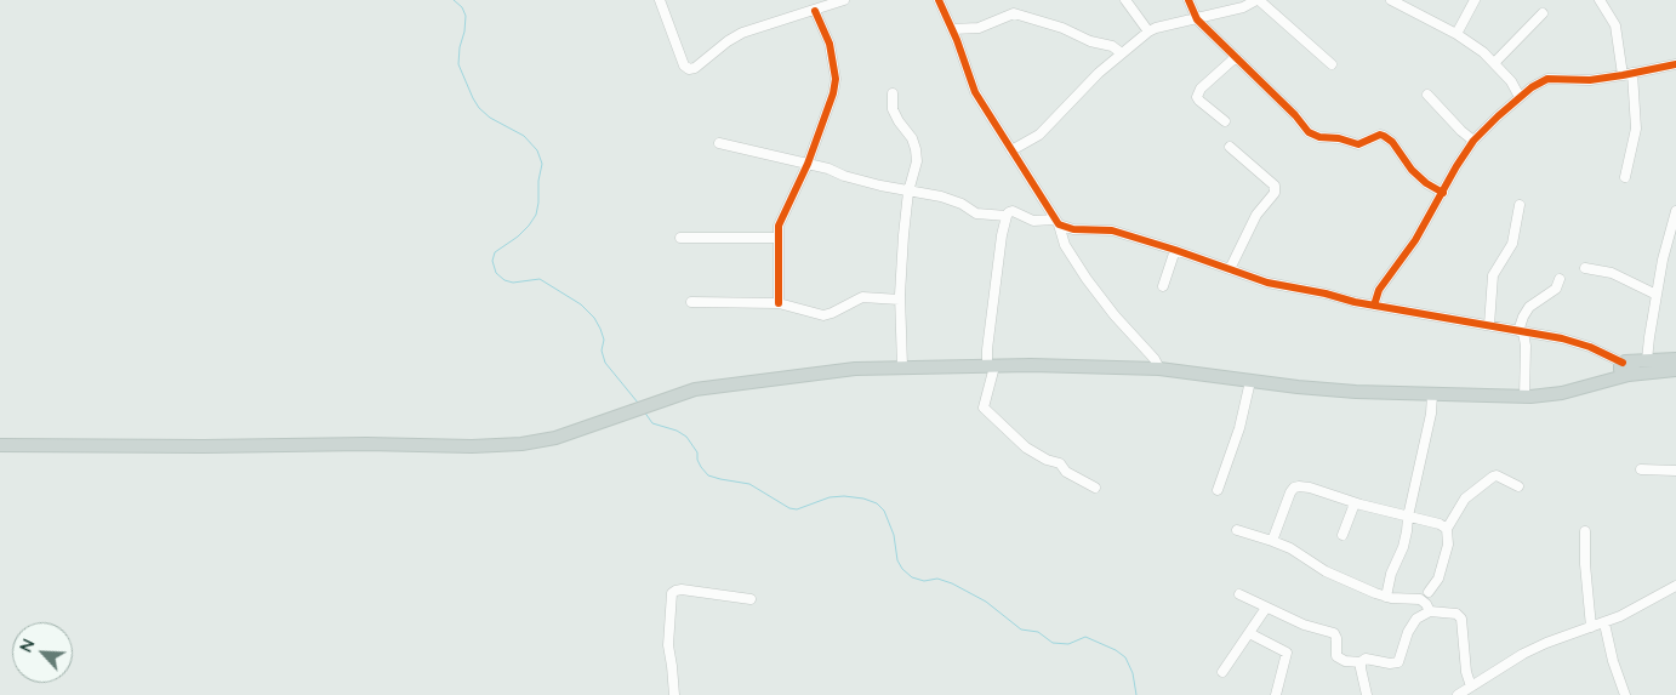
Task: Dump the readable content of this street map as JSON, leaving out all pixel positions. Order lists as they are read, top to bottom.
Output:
{
  "north": "top left"
}
